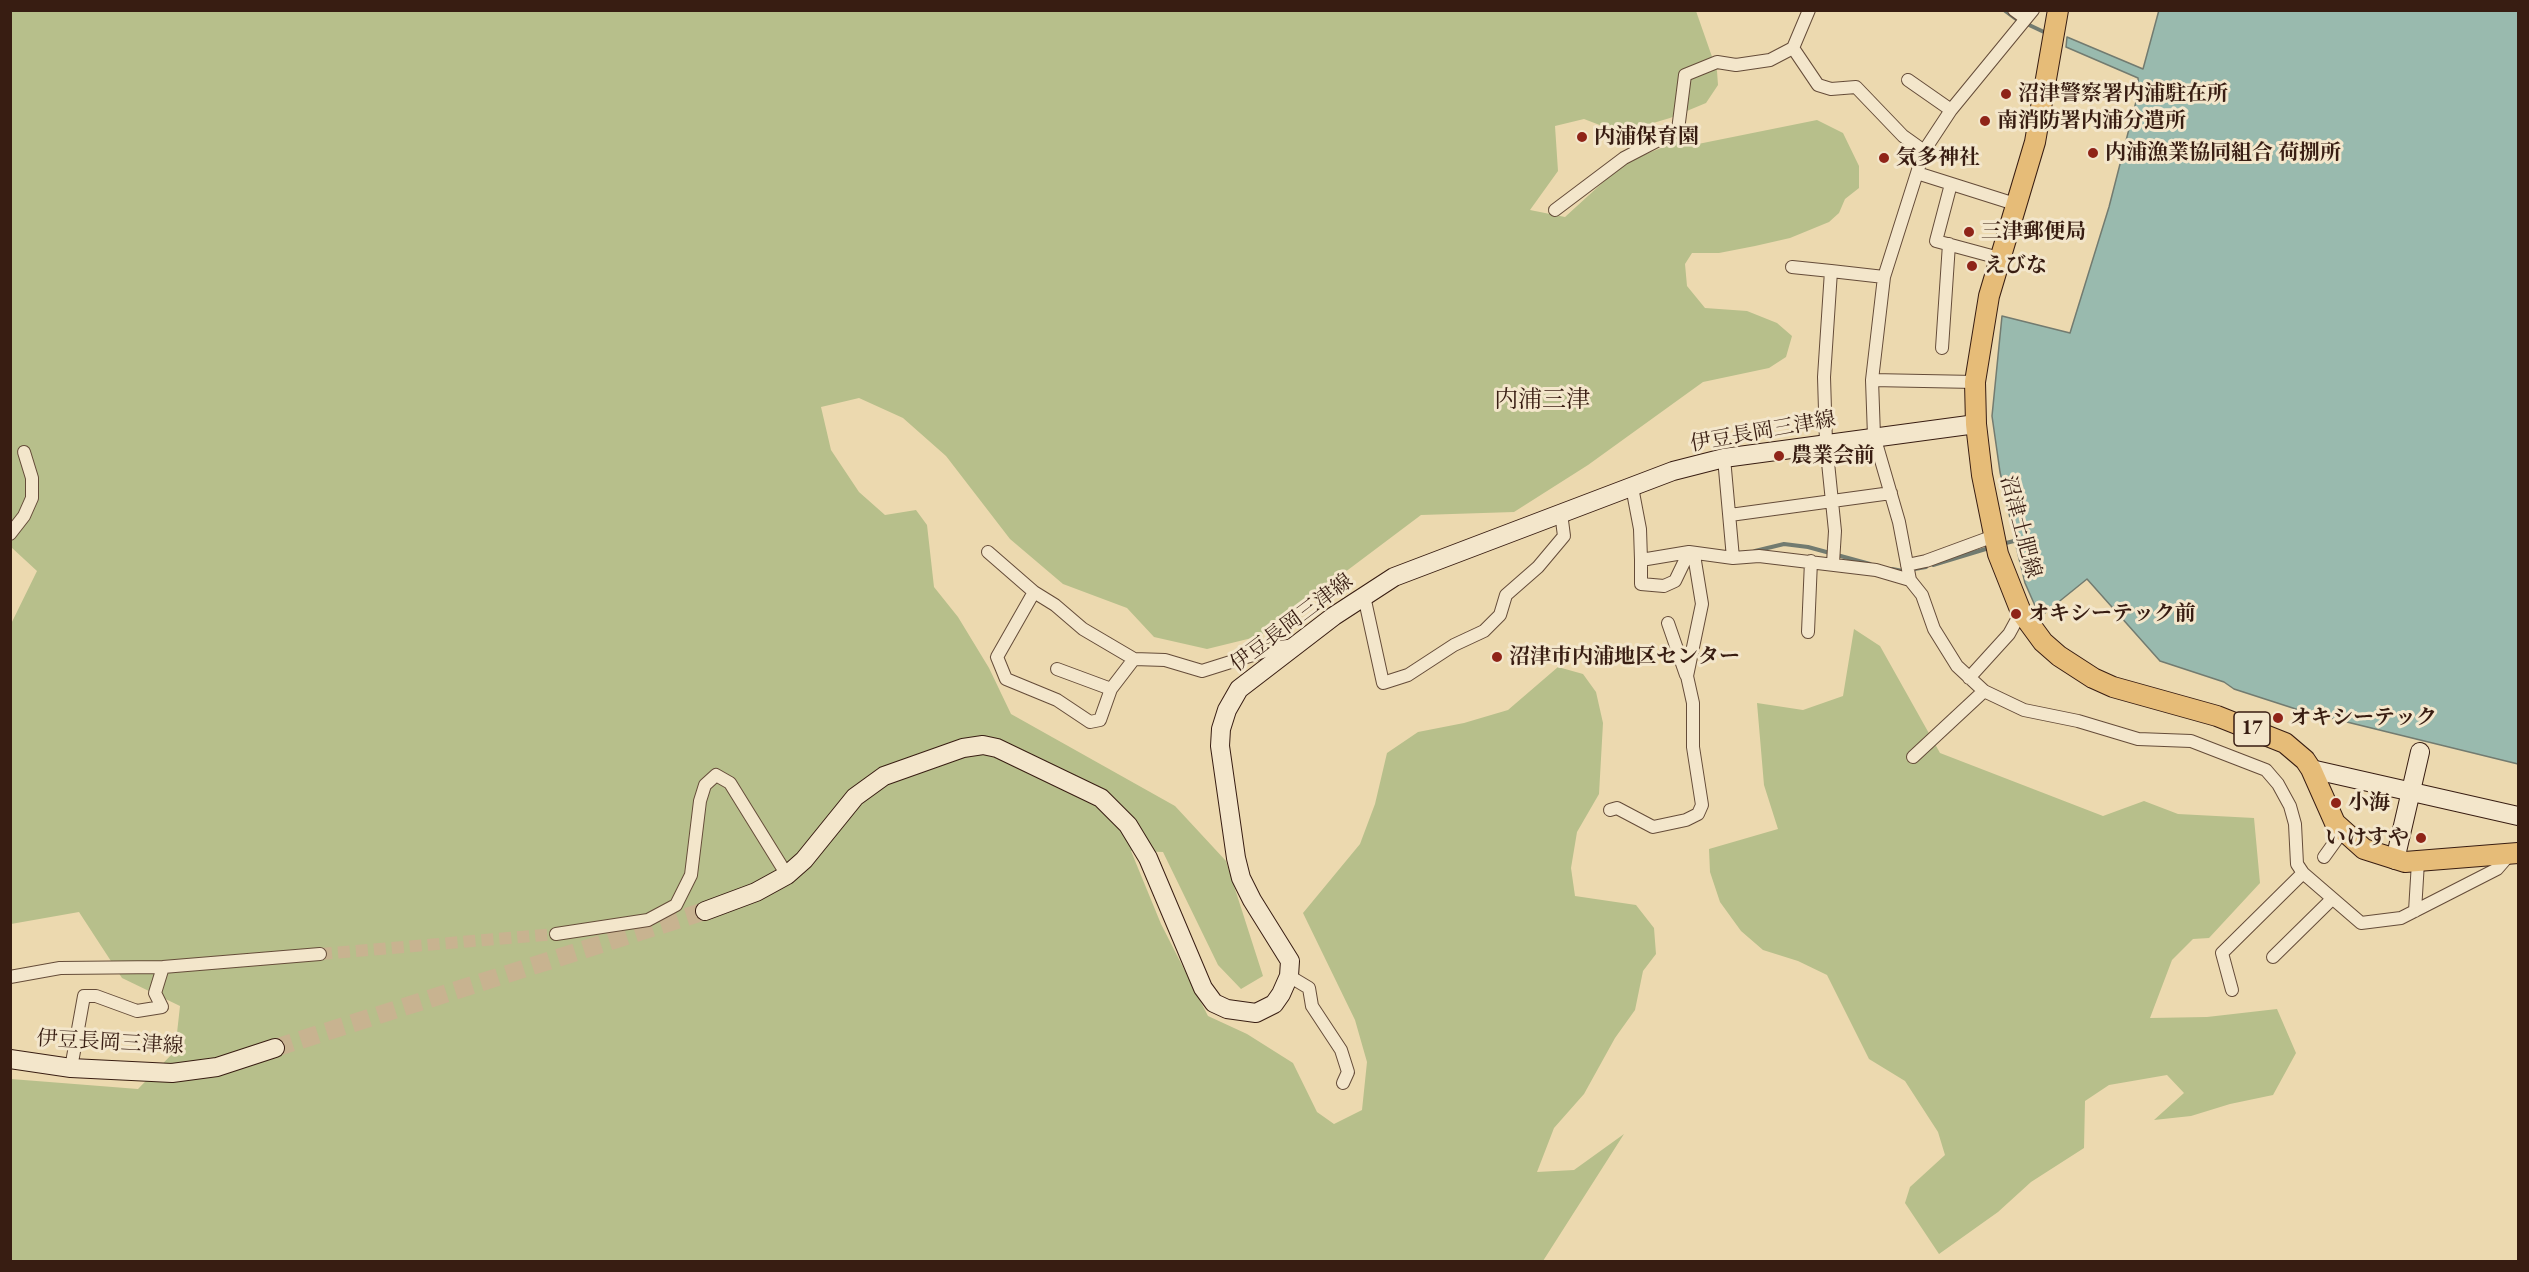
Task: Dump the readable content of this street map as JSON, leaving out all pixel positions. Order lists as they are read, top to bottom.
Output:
{
  "streets": {
    "main road": ["伊豆長岡三津線", "沼津土肥線", "17"]
  },
  "crossings": [
    ["伊豆長岡三津線", "沼津土肥線"]
  ],
  "districts": ["内浦三津"],
  "places": [
    "沼津警察署内浦駐在所",
    "南消防署内浦分遣所",
    "内浦保育園",
    "内浦漁業協同組合 荷捌所",
    "気多神社",
    "三津郵便局",
    "えびな",
    "農業会前",
    "オキシーテック前",
    "沼津市内浦地区センター",
    "オキシーテック",
    "小海",
    "いけすや"
  ]
}
